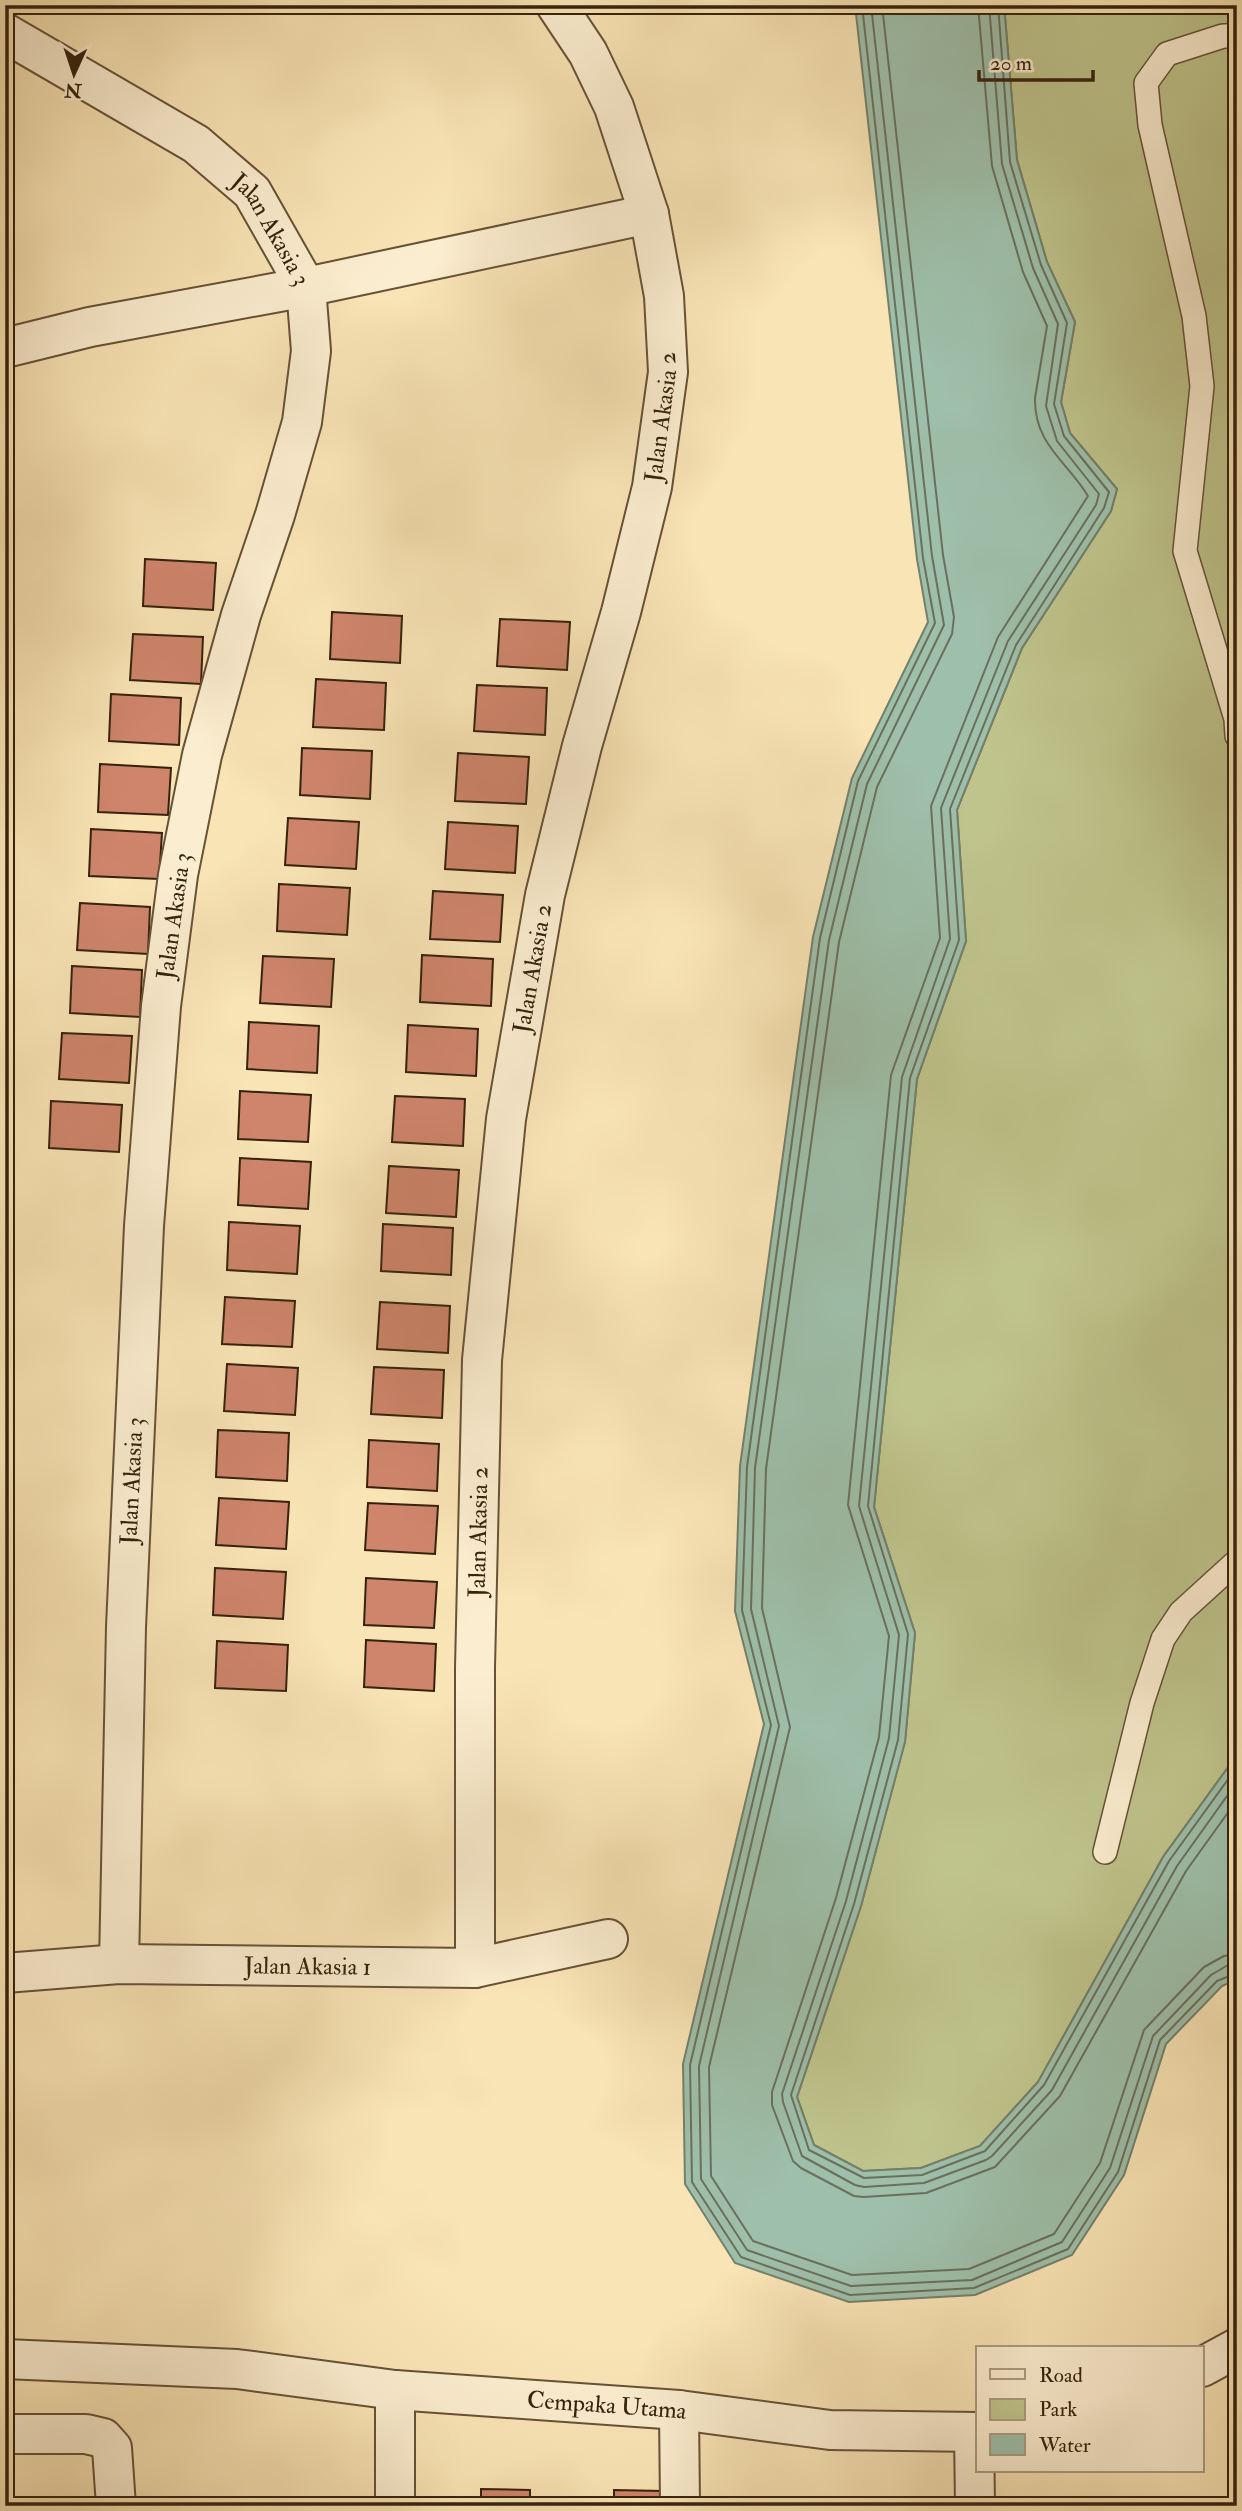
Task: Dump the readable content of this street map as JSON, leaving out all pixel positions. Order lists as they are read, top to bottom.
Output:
{
  "streets": {
    "street": [
      "Jalan Akasia 3",
      "Jalan Akasia 2",
      "Jalan Akasia 1",
      "Cempaka Utama"
    ]
  },
  "crossings": [
    ["Jalan Akasia 3", "Jalan Akasia 1"],
    ["Jalan Akasia 2", "Jalan Akasia 1"]
  ],
  "legend": ["Road", "Park", "Water"],
  "scale_bar": "20 m",
  "north": "bottom"
}
